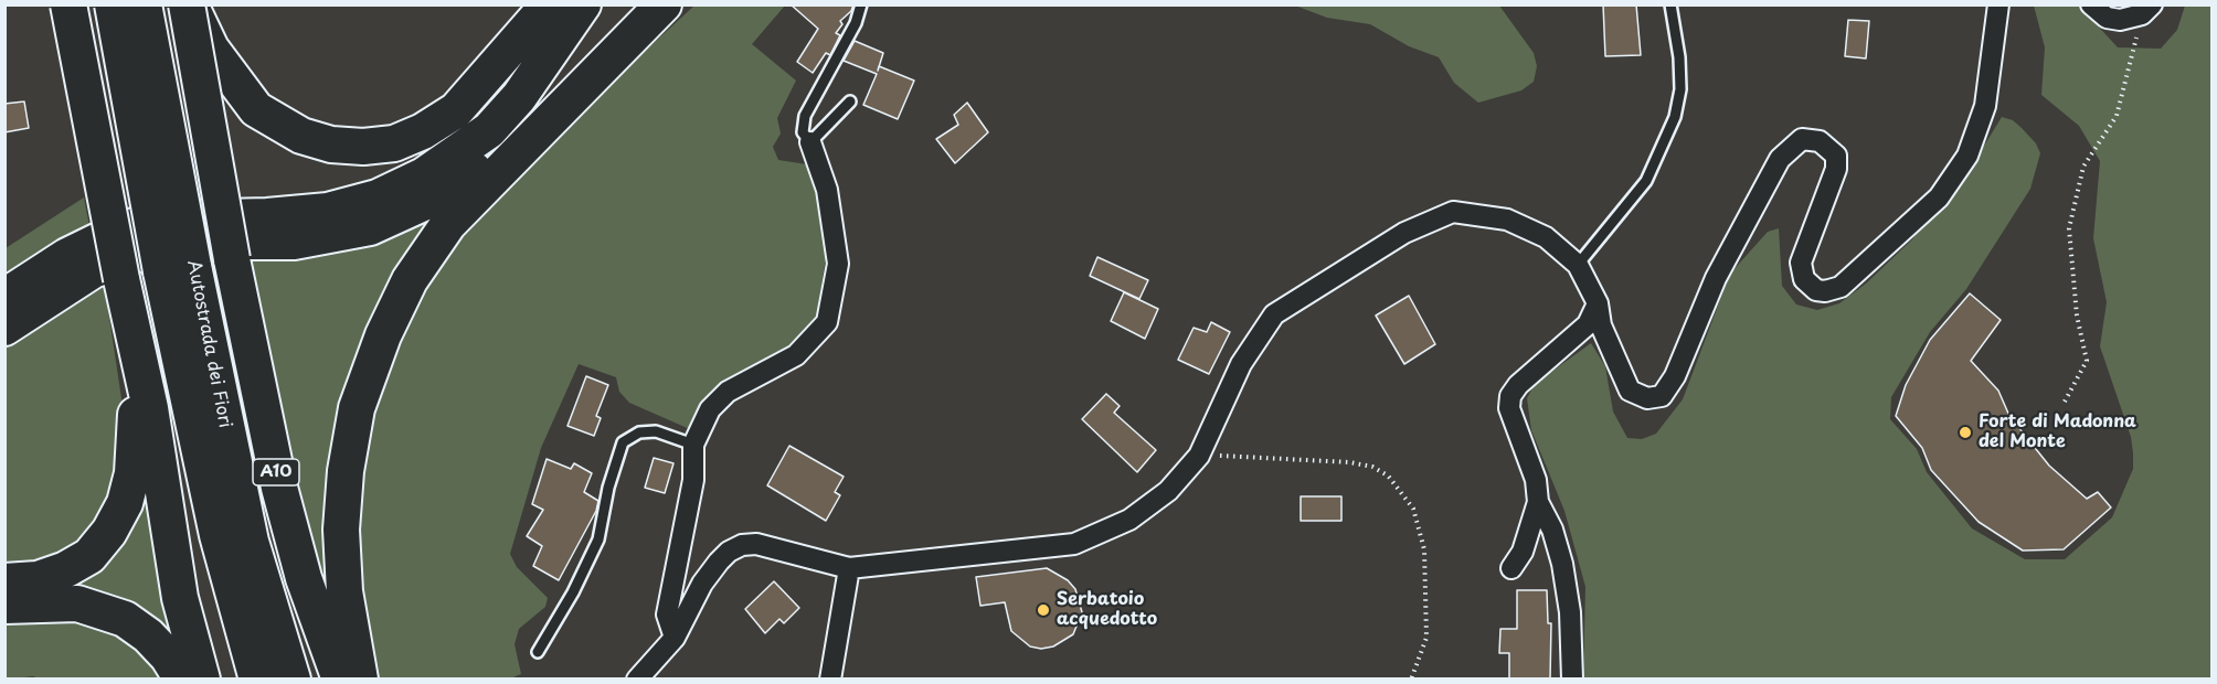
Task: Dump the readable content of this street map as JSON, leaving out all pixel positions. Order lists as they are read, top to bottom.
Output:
{
  "streets": {
    "highway": ["Autostrada dei Fiori", "A10"]
  },
  "places": ["Forte di Madonna del Monte", "Serbatoio acquedotto"]
}
